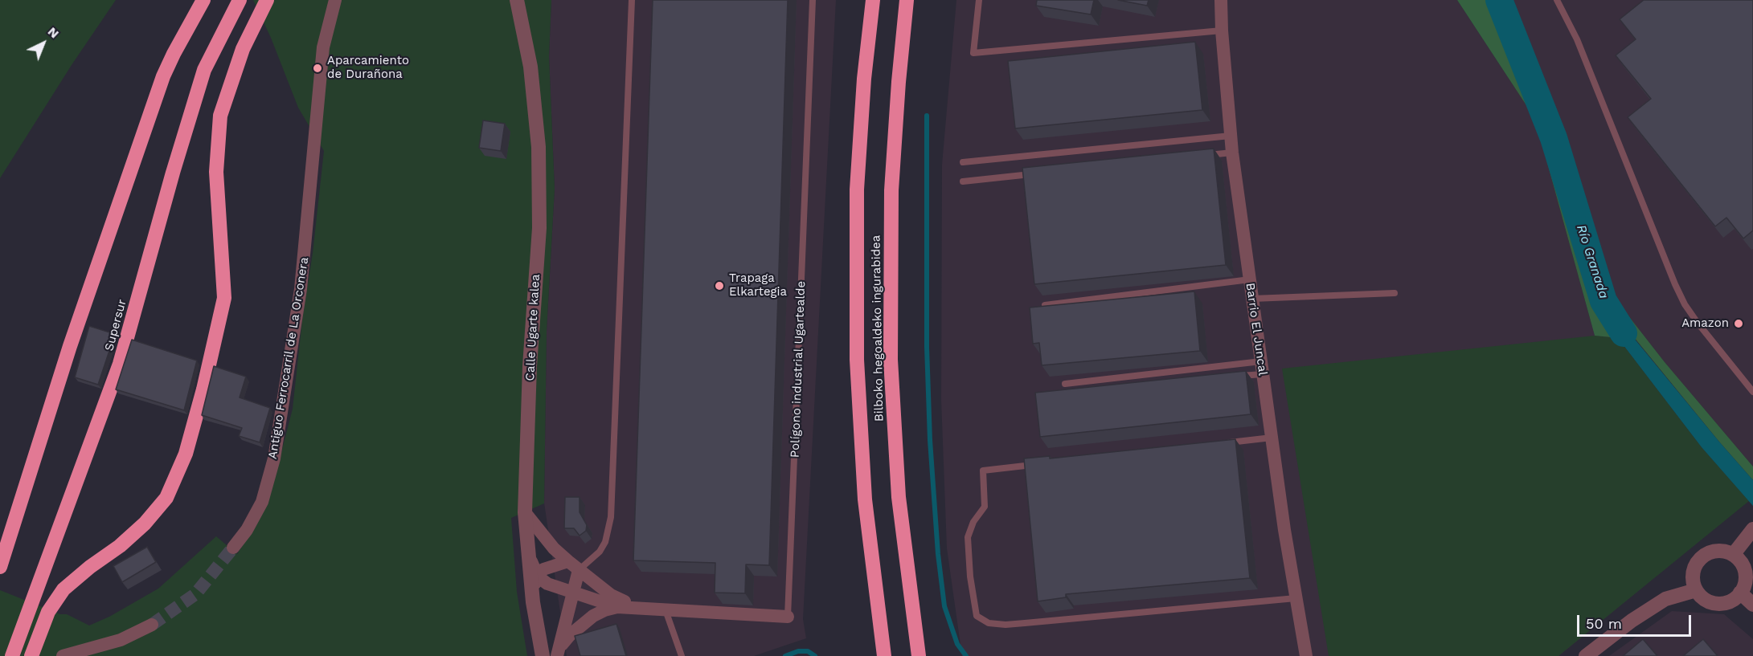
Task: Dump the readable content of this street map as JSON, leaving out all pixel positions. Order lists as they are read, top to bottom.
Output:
{
  "streets": {
    "highway": ["Supersur", "Bilboko hegoaldeko ingurabidea"],
    "street": [
      "Calle Ugarte kalea",
      "Barrio El Juncal",
      "Antiguo Ferrocarril de La Orconera",
      "Polígono industrial Ugartealde"
    ]
  },
  "crossings": [
    ["Calle Ugarte kalea", "Polígono industrial Ugartealde"]
  ],
  "water": ["Río Granada"],
  "places": ["Aparcamiento de Durañona", "Trapaga Elkartegia", "Amazon"],
  "scale_bar": "50 m",
  "north": "top right"
}
